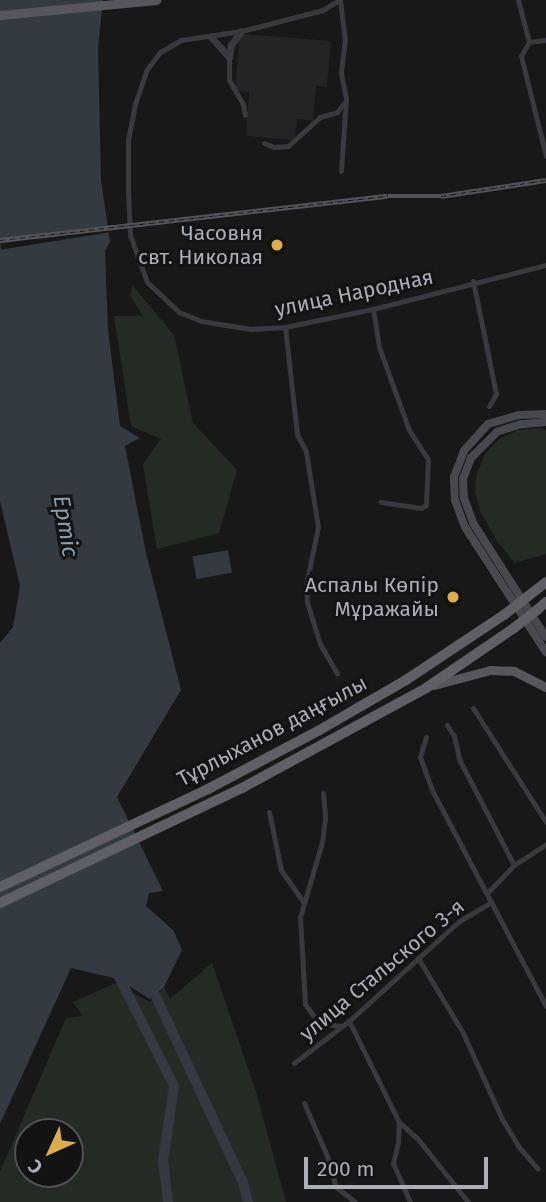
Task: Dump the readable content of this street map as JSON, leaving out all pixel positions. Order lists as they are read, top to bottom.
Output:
{
  "streets": {
    "highway": ["Тұрлыханов даңғылы"],
    "street": ["улица Народная", "улица Стальского 3-я"]
  },
  "water": ["Ертіс"],
  "places": ["Часовня свт. Николая", "Аспалы Көпір Мұражайы"],
  "scale_bar": "200 m",
  "north": "bottom left"
}
